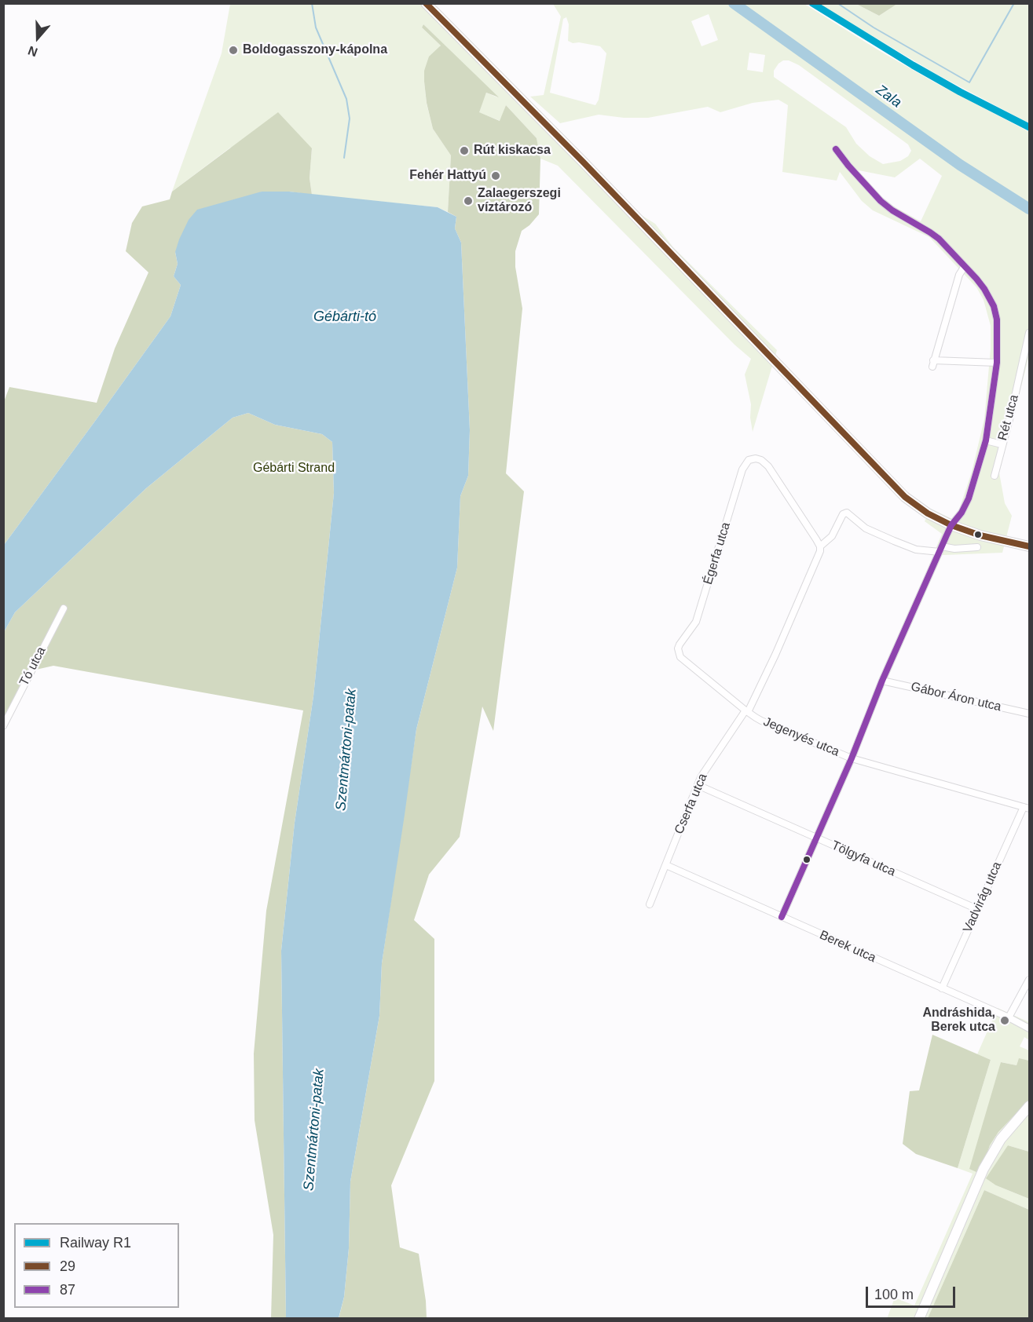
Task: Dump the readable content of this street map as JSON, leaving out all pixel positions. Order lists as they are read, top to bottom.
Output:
{
  "streets": {
    "street": [
      "Rét utca",
      "Égerfa utca",
      "Tó utca",
      "Gábor Áron utca",
      "Jegenyés utca",
      "Cserfa utca",
      "Tölgyfa utca",
      "Vadvirág utca",
      "Berek utca"
    ]
  },
  "crossings": [
    ["Égerfa utca", "Jegenyés utca"],
    ["Égerfa utca", "Cserfa utca"],
    ["Jegenyés utca", "Cserfa utca"],
    ["Jegenyés utca", "Vadvirág utca"],
    ["Cserfa utca", "Tölgyfa utca"],
    ["Cserfa utca", "Berek utca"],
    ["Tölgyfa utca", "Vadvirág utca"],
    ["Vadvirág utca", "Berek utca"]
  ],
  "water": ["Zala", "Gébárti-tó", "Szentmártoni-patak"],
  "parks": ["Gébárti Strand"],
  "places": [
    "Boldogasszony-kápolna",
    "Rút kiskacsa",
    "Fehér Hattyú",
    "Zalaegerszegi víztározó",
    "Andráshida, Berek utca"
  ],
  "lines": ["rail line R1", "transit line 29", "transit line 87"],
  "legend": ["Railway R1", "29", "87"],
  "scale_bar": "100 m",
  "north": "bottom"
}
